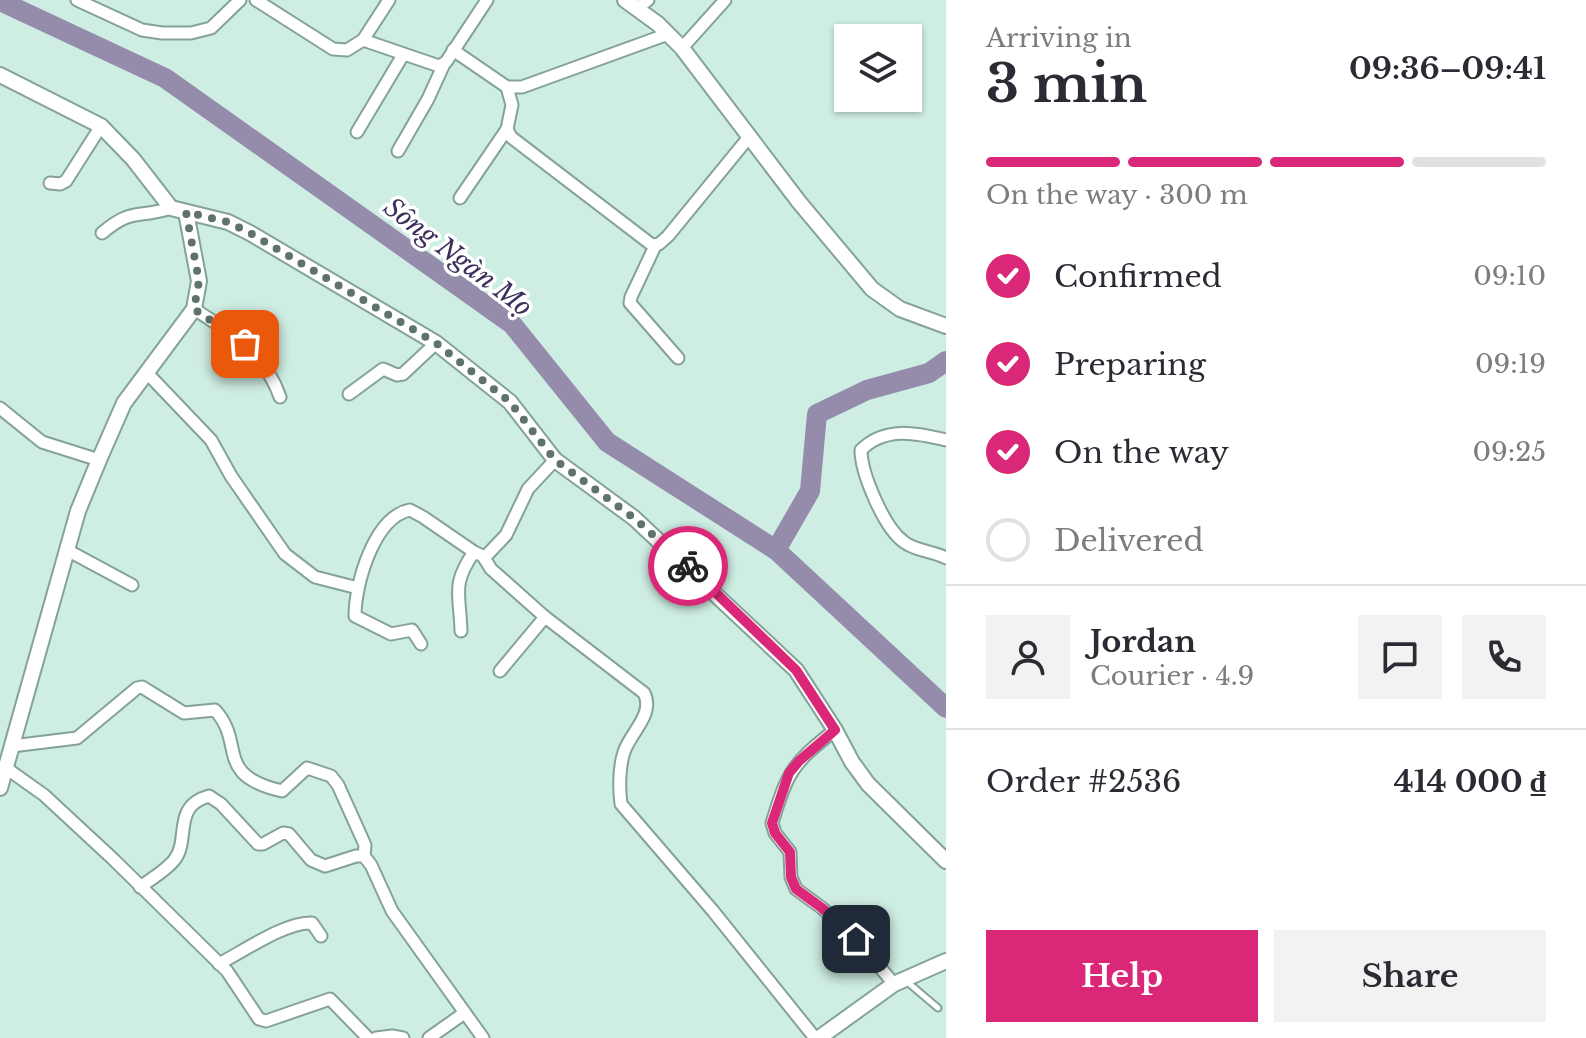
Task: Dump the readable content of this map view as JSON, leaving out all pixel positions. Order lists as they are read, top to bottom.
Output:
{
  "water": ["Sông Ngàn Mọ"],
  "page": {
    "heading": ["3 min", "Arriving in", "09:36–09:41"],
    "panel": [
      "Jordan",
      "Courier · 4.9",
      "Order #2536",
      "414 000 ₫"
    ],
    "bar": "On the way · 300 m",
    "list": [
      ["Confirmed", "09:10"],
      ["Preparing", "09:19"],
      ["On the way", "09:25"],
      "Delivered"
    ],
    "buttons": ["Help", "Share"]
  }
}
